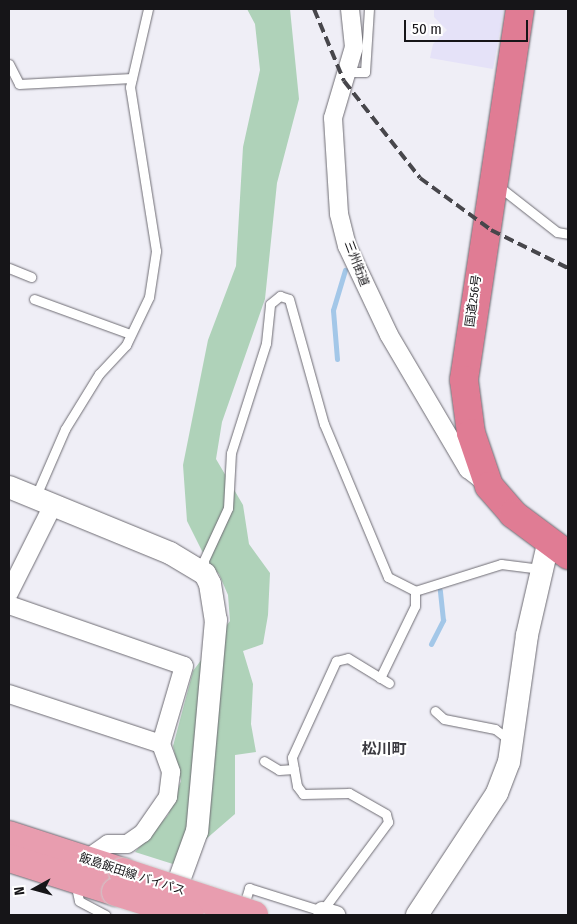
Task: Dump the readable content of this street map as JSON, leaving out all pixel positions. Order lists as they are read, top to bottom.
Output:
{
  "streets": {
    "highway": ["国道256号"],
    "main road": ["飯島飯田線 バイパス"],
    "street": ["三州街道"]
  },
  "crossings": [
    ["三州街道", "国道256号"]
  ],
  "districts": ["松川町"],
  "scale_bar": "50 m",
  "north": "left"
}
